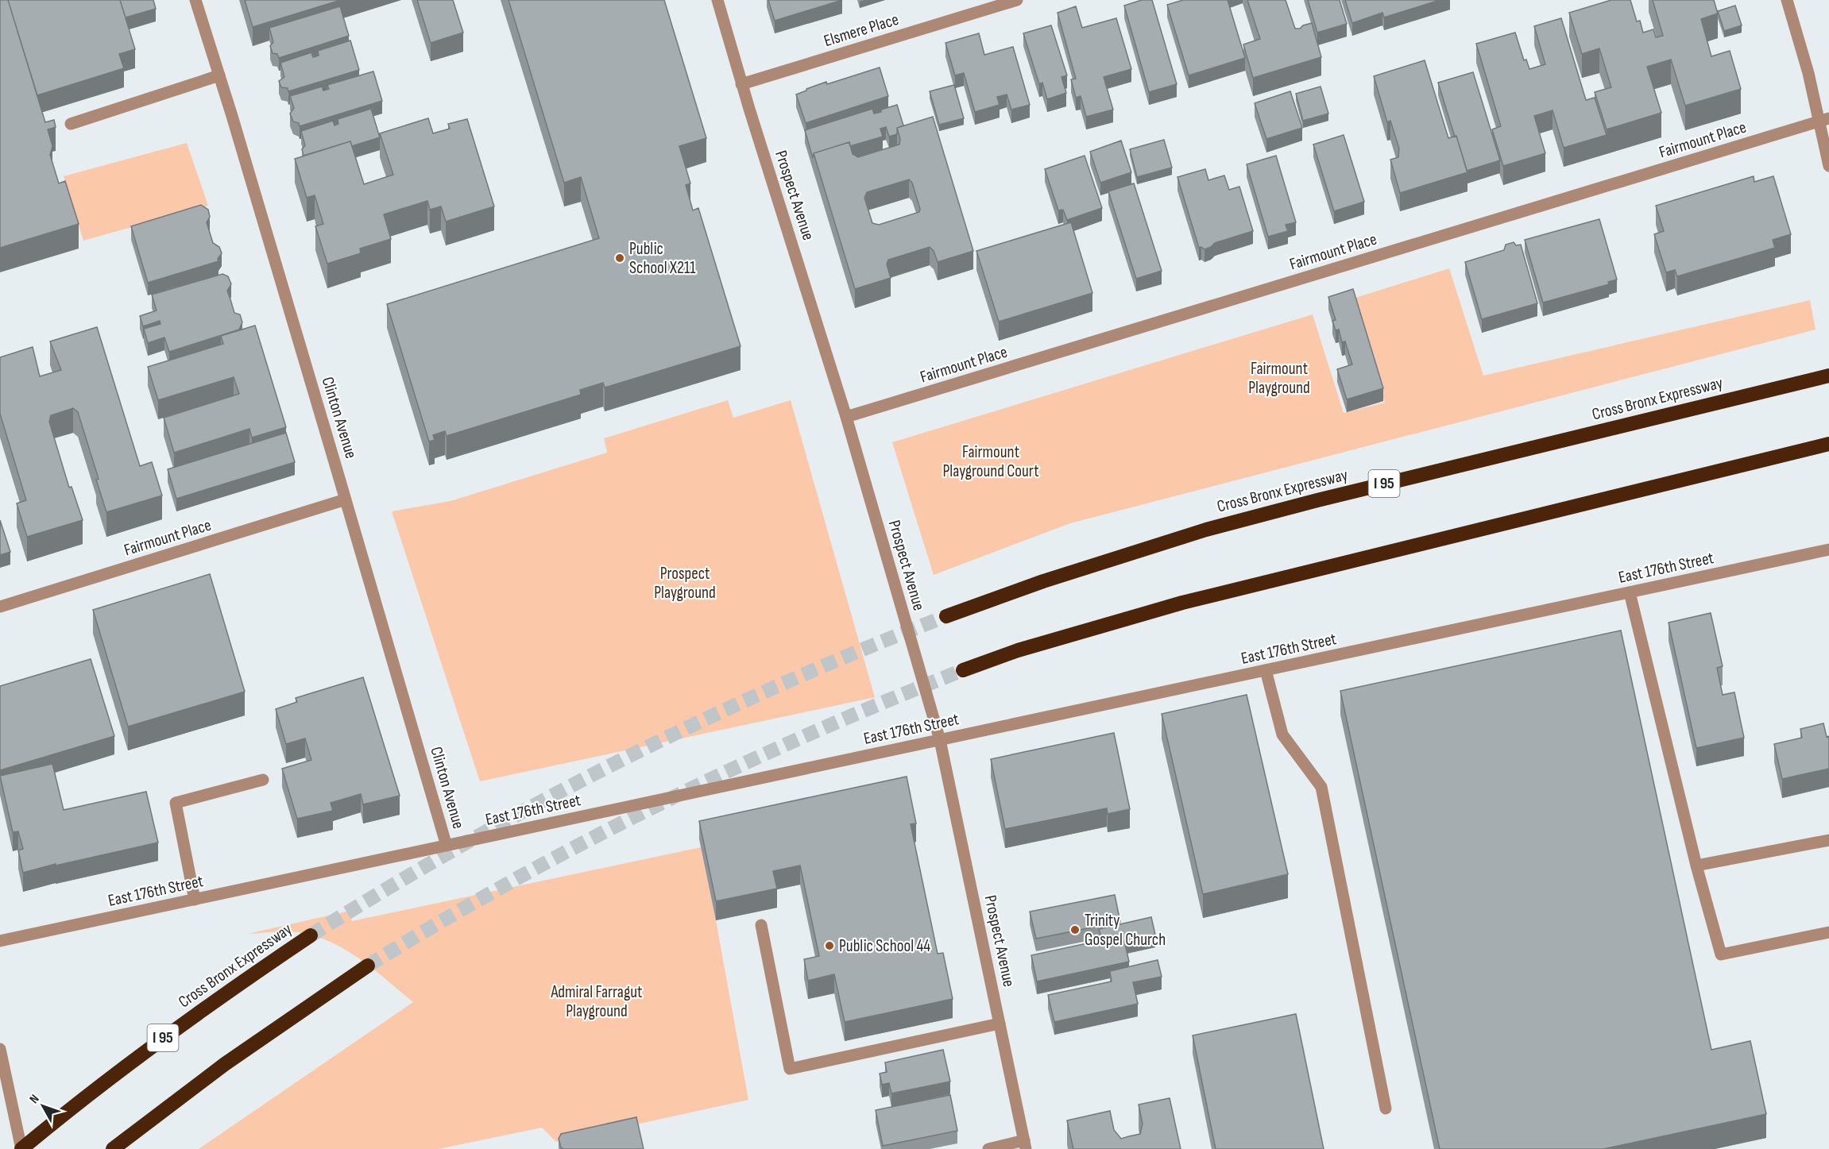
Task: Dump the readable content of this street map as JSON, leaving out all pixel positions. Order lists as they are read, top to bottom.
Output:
{
  "streets": {
    "highway": ["Cross Bronx Expressway", "I 95"],
    "street": [
      "Elsmere Place",
      "Fairmount Place",
      "Prospect Avenue",
      "Clinton Avenue",
      "East 176th Street"
    ]
  },
  "crossings": [
    ["Elsmere Place", "Prospect Avenue"],
    ["Fairmount Place", "Prospect Avenue"],
    ["Fairmount Place", "Clinton Avenue"],
    ["Prospect Avenue", "East 176th Street"],
    ["Clinton Avenue", "East 176th Street"]
  ],
  "parks": [
    "Fairmount Playground",
    "Fairmount Playground Court",
    "Prospect Playground",
    "Admiral Farragut Playground"
  ],
  "places": ["Public School X211", "Trinity Gospel Church", "Public School 44"],
  "north": "top left"
}
